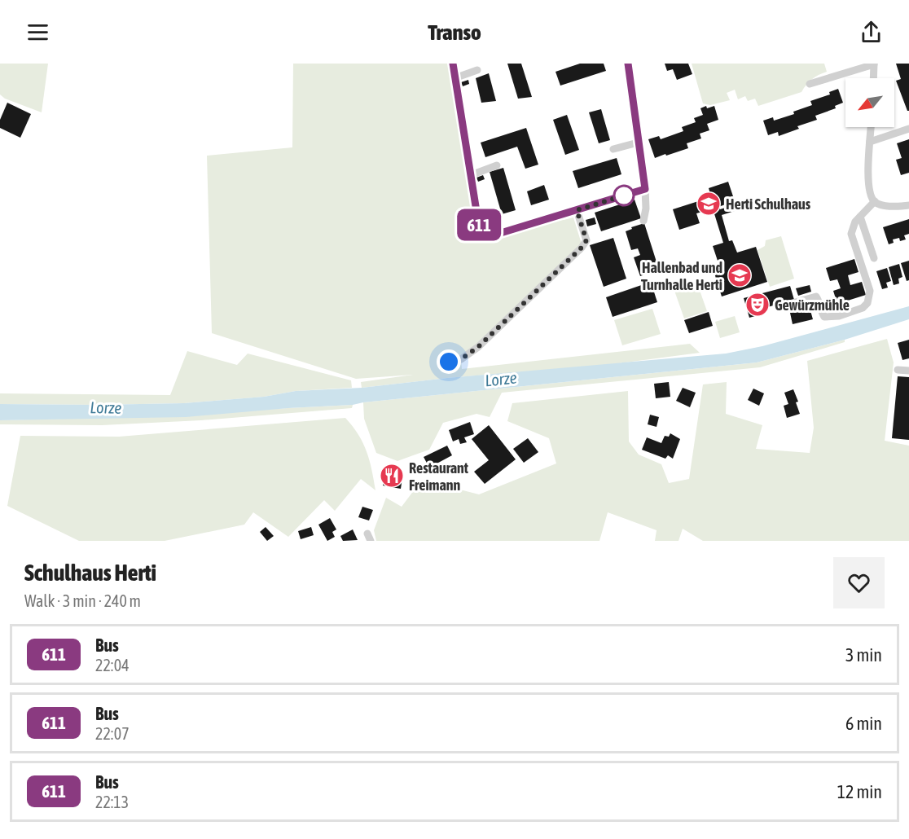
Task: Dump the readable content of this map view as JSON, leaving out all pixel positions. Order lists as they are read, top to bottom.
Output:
{
  "water": ["Lorze"],
  "places": {
    "school or university": ["Herti Schulhaus", "Hallenbad und Turnhalle Herti"],
    "theatre": ["Gewürzmühle"],
    "restaurant": ["Restaurant Freimann"]
  },
  "lines": ["bus line 611"],
  "north": "bottom left",
  "page": {
    "header": "Transo",
    "on_map": "611",
    "heading": ["Schulhaus Herti", "Walk · 3 min · 240 m"],
    "list": [
      {
        "mark": "611",
        "name": "Bus",
        "note": "22:04",
        "value": "3 min"
      },
      {
        "mark": "611",
        "name": "Bus",
        "note": "22:07",
        "value": "6 min"
      },
      {
        "mark": "611",
        "name": "Bus",
        "note": "22:13",
        "value": "12 min"
      }
    ]
  }
}
